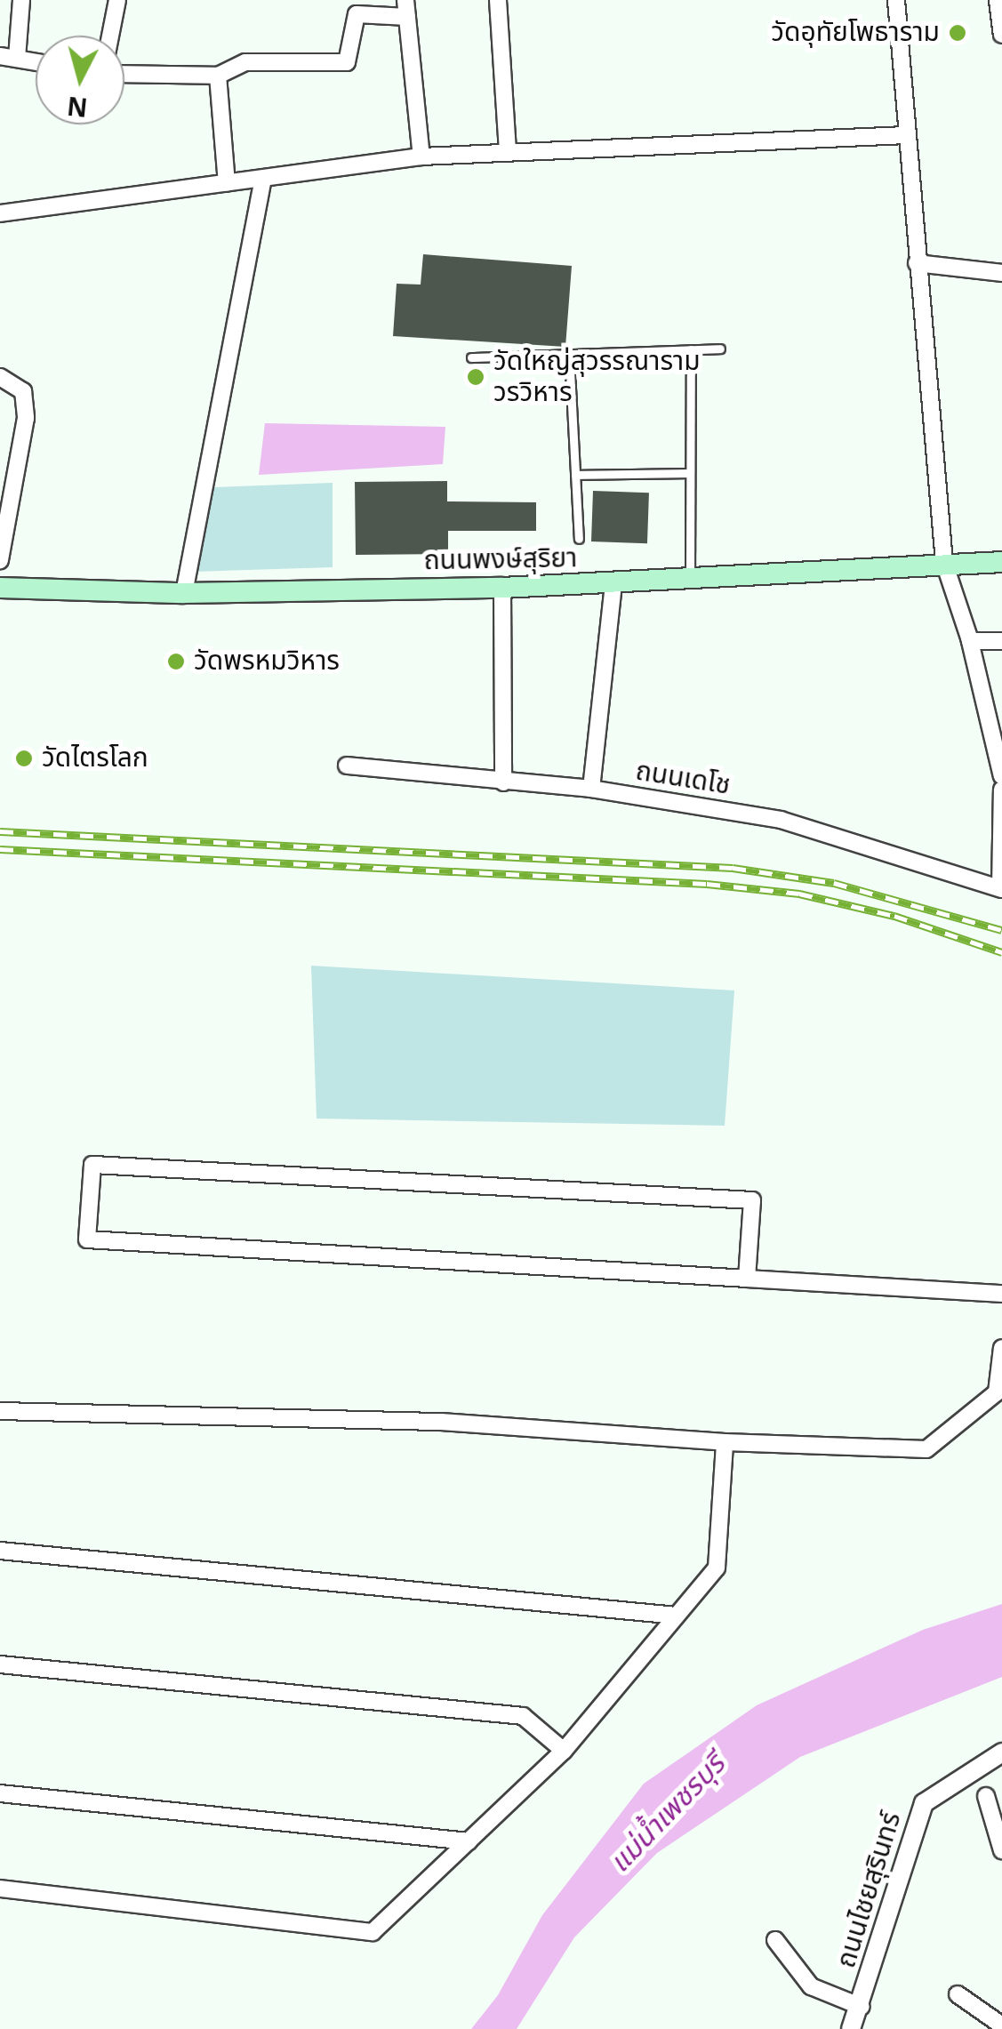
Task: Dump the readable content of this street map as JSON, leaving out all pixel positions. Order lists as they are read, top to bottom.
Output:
{
  "streets": {
    "main road": ["ถนนพงษ์สุริยา"],
    "street": ["ถนนเดโช", "ถนนไชยสุรินทร์"]
  },
  "water": ["แม่น้ำเพชรบุรี"],
  "places": [
    "วัดอุทัยโพธาราม",
    "วัดใหญ่สุวรรณาราม วรวิหาร",
    "วัดพรหมวิหาร",
    "วัดไตรโลก"
  ],
  "north": "bottom"
}
